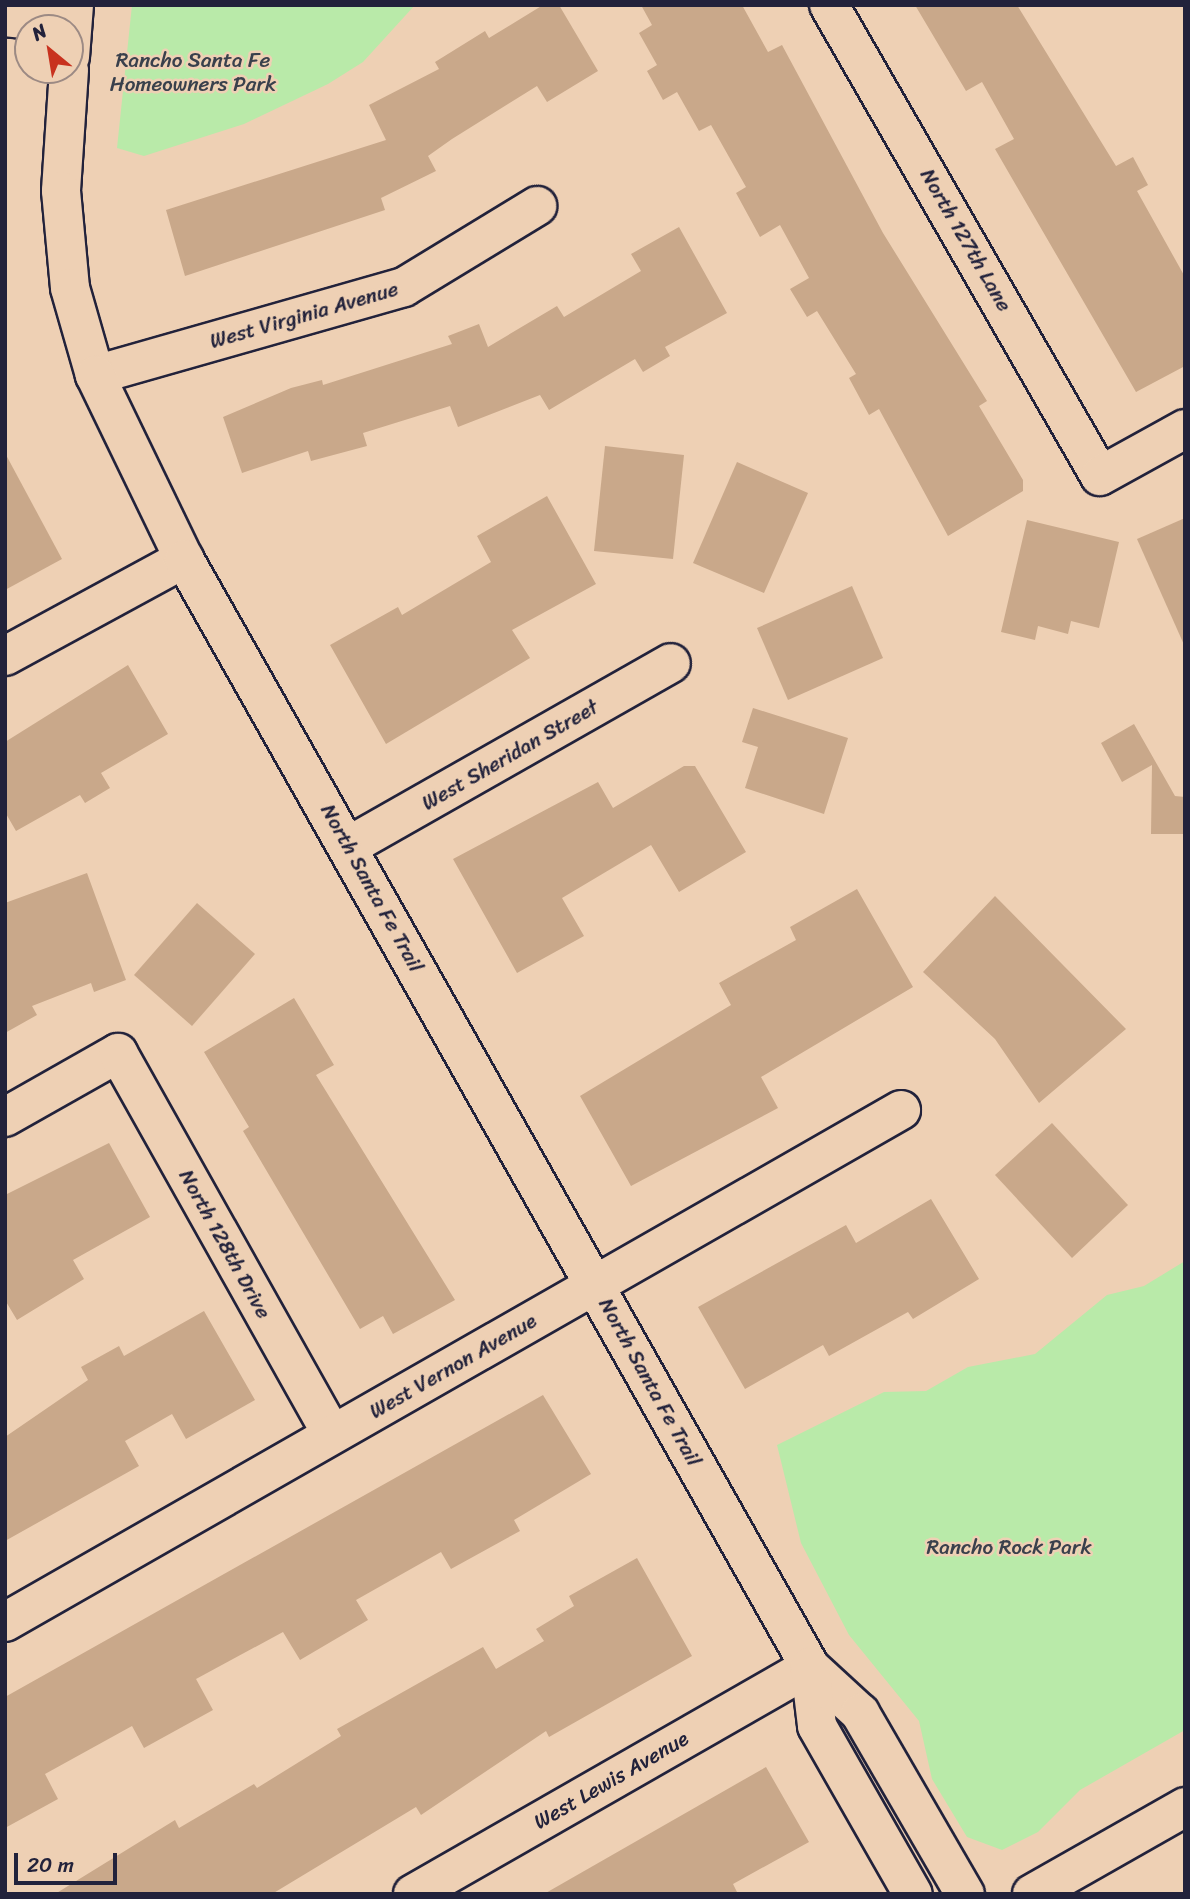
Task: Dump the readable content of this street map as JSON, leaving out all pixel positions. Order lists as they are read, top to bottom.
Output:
{
  "streets": {
    "street": [
      "North 127th Lane",
      "West Virginia Avenue",
      "West Sheridan Street",
      "North Santa Fe Trail",
      "North 128th Drive",
      "West Vernon Avenue",
      "West Lewis Avenue"
    ]
  },
  "crossings": [
    ["West Virginia Avenue", "North Santa Fe Trail"],
    ["West Sheridan Street", "North Santa Fe Trail"],
    ["North Santa Fe Trail", "West Vernon Avenue"],
    ["North Santa Fe Trail", "West Lewis Avenue"],
    ["North 128th Drive", "West Vernon Avenue"]
  ],
  "parks": ["Rancho Santa Fe Homeowners Park", "Rancho Rock Park"],
  "scale_bar": "20 m",
  "north": "top left"
}
